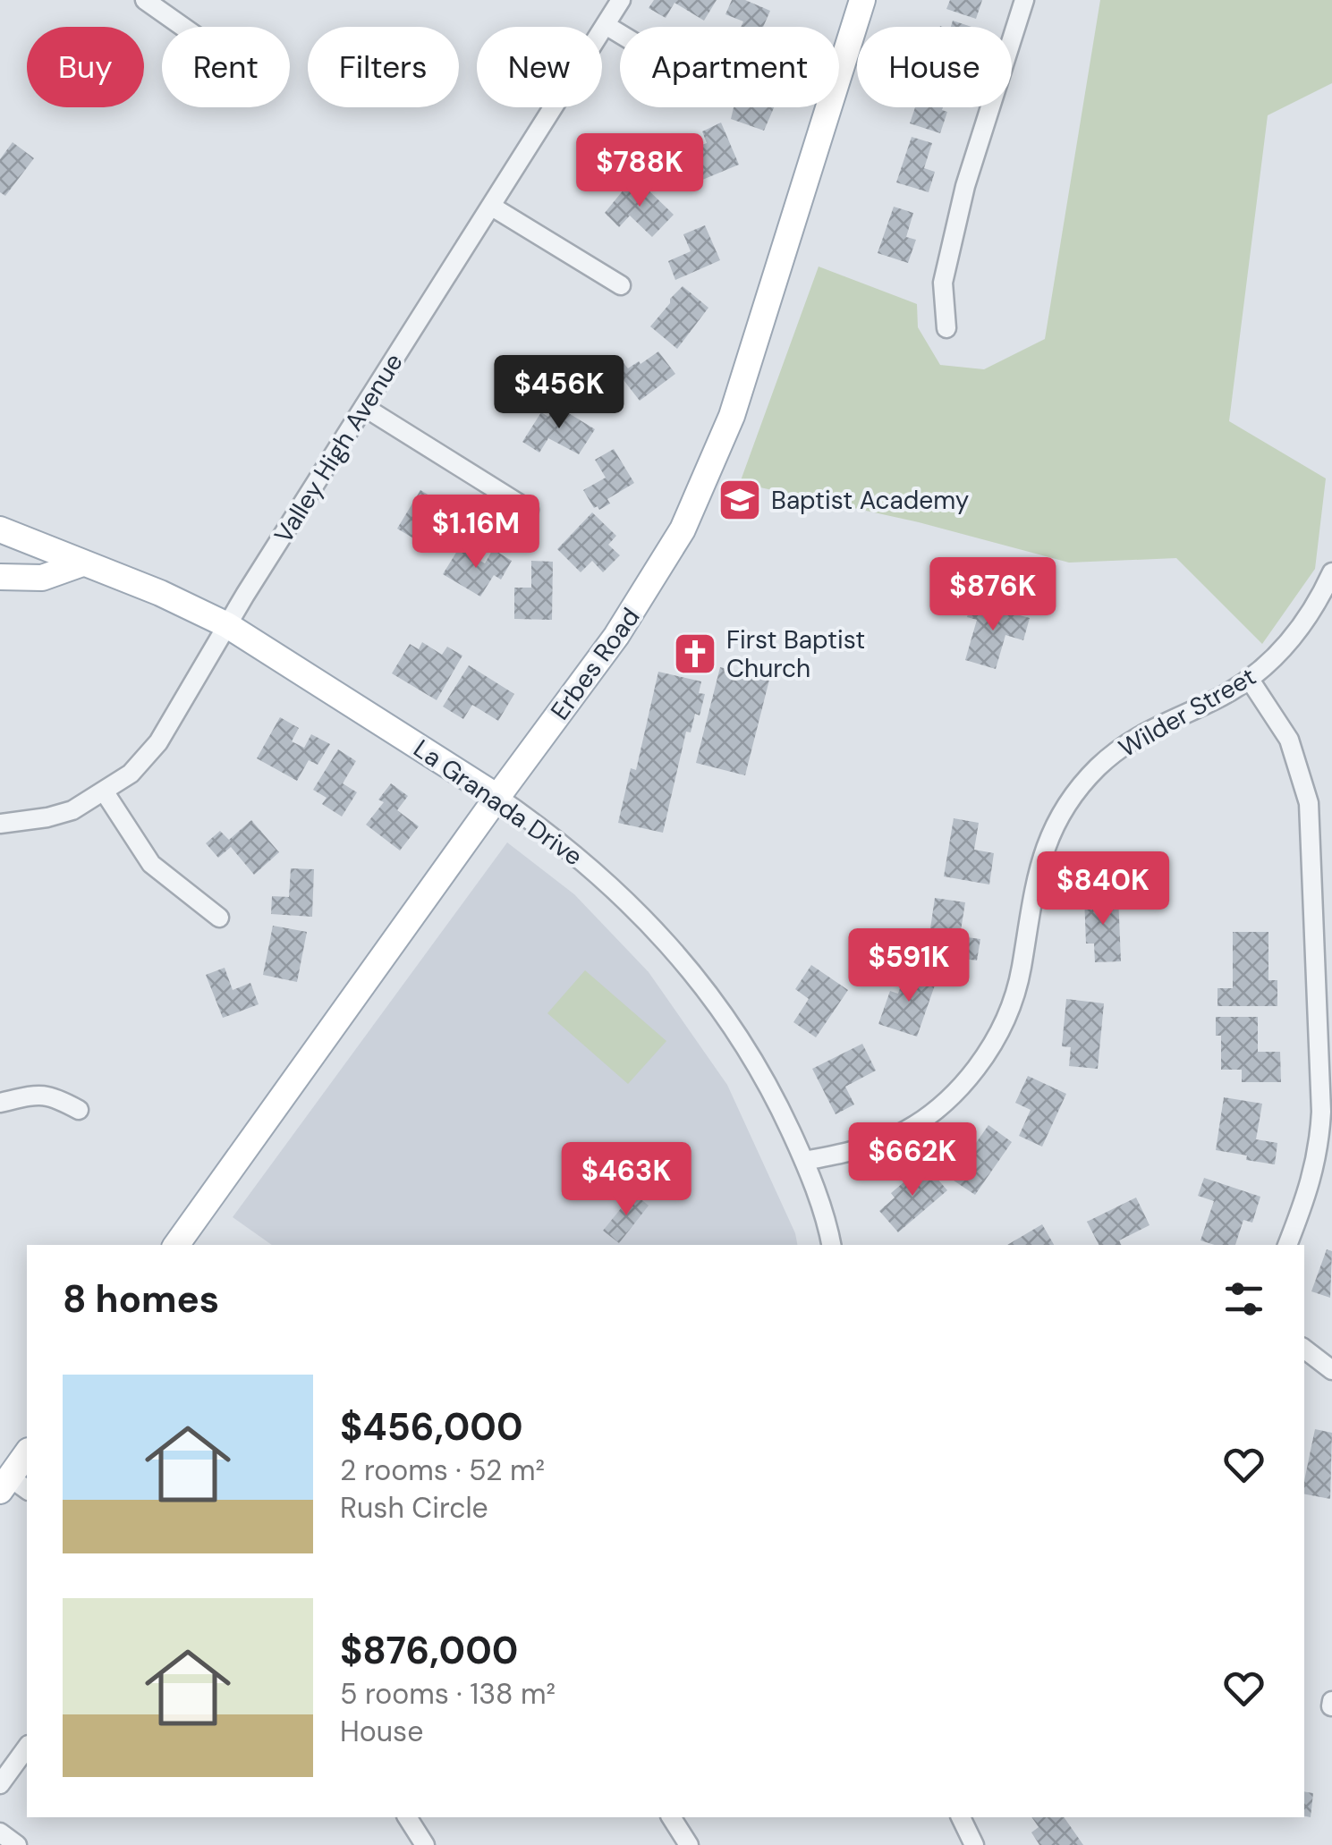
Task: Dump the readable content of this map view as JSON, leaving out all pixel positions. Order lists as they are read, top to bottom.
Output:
{
  "streets": {
    "main road": ["Erbes Road", "La Granada Drive"],
    "street": ["Valley High Avenue", "Wilder Street"]
  },
  "crossings": [
    ["Valley High Avenue", "La Granada Drive"],
    ["Erbes Road", "La Granada Drive"],
    ["Wilder Street", "La Granada Drive"]
  ],
  "places": {
    "school or university": ["Baptist Academy"],
    "church": ["First Baptist Church"]
  },
  "page": {
    "chip": [
      "Buy",
      "Rent",
      "Filters",
      "New",
      "Apartment",
      "House"
    ],
    "price": [
      "$788K",
      "$456K",
      "$1.16M",
      "$876K",
      "$840K",
      "$591K",
      "$662K",
      "$463K"
    ],
    "heading": "8 homes",
    "list": [
      {
        "name": "$456,000",
        "note": "2 rooms · 52 m² · Rush Circle"
      },
      {
        "name": "$876,000",
        "note": "5 rooms · 138 m² · House"
      }
    ]
  }
}
